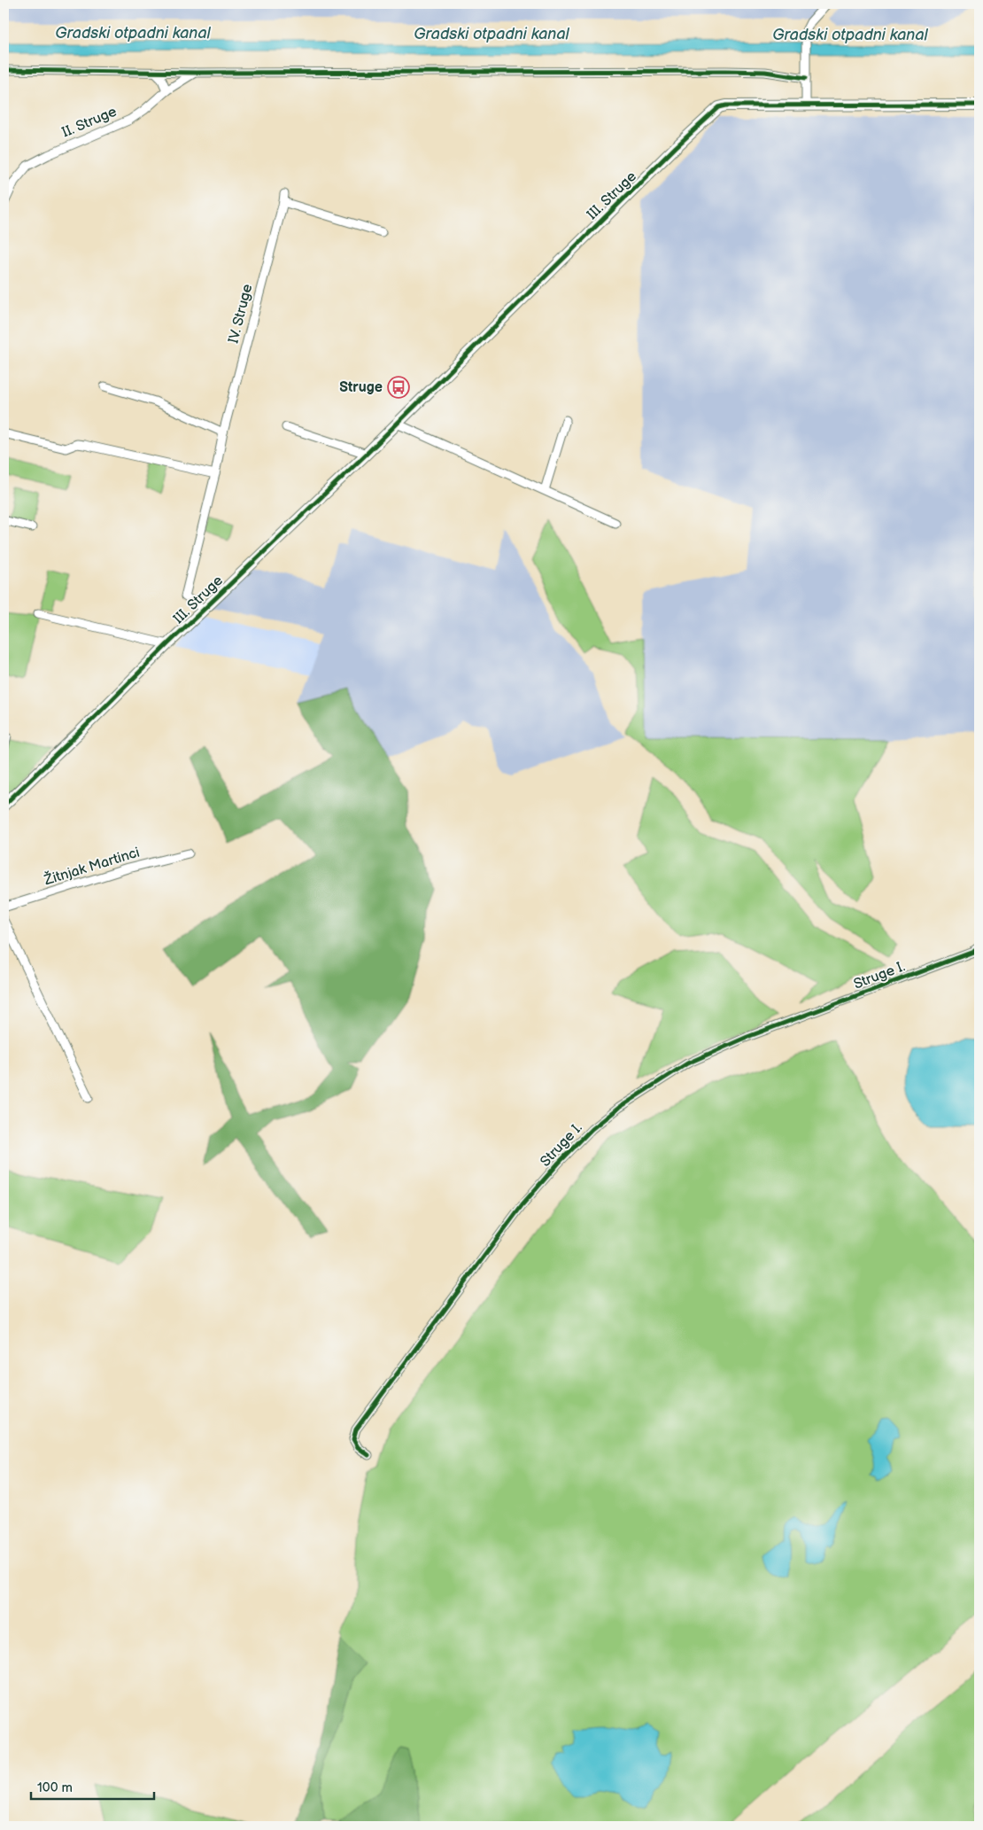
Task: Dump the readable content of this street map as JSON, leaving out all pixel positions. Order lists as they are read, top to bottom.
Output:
{
  "streets": {
    "street": [
      "II. Struge",
      "III. Struge",
      "IV. Struge",
      "Žitnjak Martinci",
      "Struge I."
    ]
  },
  "crossings": [
    ["III. Struge", "IV. Struge"]
  ],
  "water": ["Gradski otpadni kanal"],
  "places": {
    "bus stop": ["Struge"]
  },
  "scale_bar": "100 m"
}
